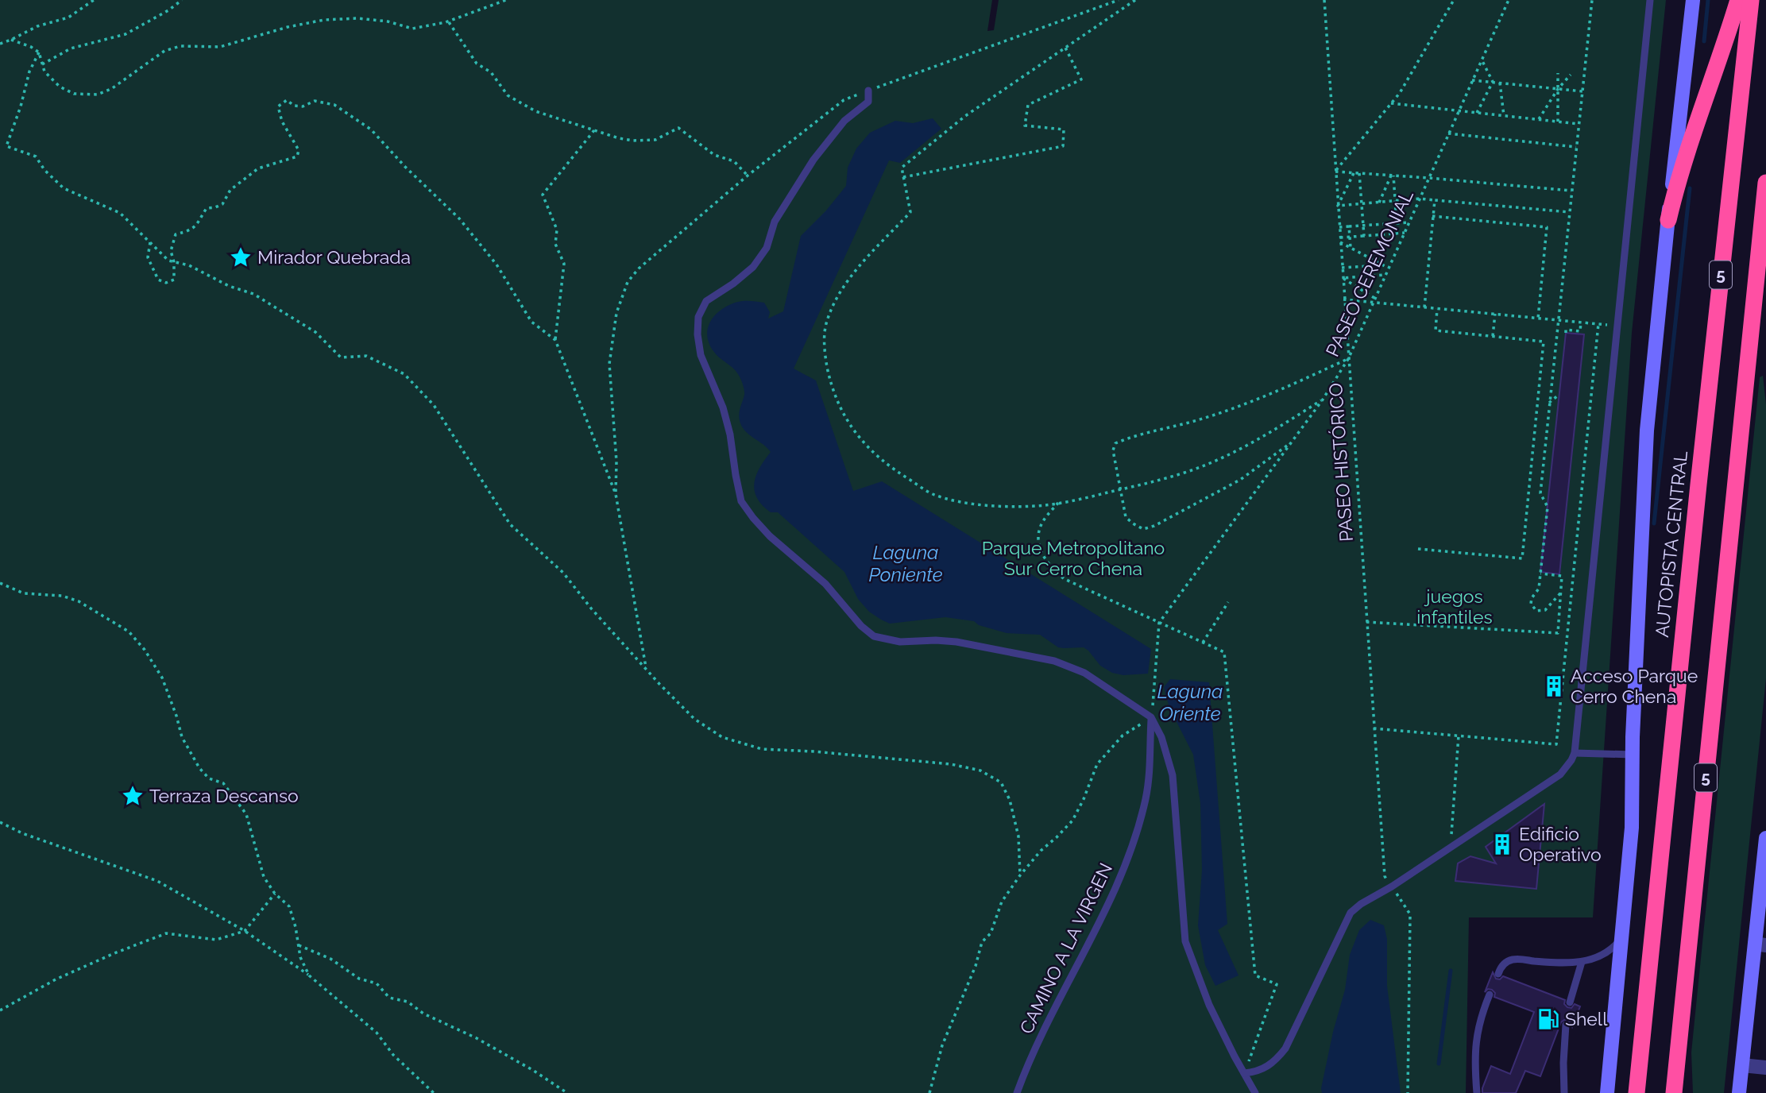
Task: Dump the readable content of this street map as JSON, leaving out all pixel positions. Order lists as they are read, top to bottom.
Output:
{
  "streets": {
    "highway": ["5", "AUTOPISTA CENTRAL"],
    "lane": ["CAMINO A LA VIRGEN"],
    "path": ["PASEO CEREMONIAL", "PASEO HISTÓRICO"]
  },
  "crossings": [
    ["PASEO CEREMONIAL", "PASEO HISTÓRICO"]
  ],
  "water": ["Laguna Poniente", "Laguna Oriente"],
  "parks": ["Parque Metropolitano Sur Cerro Chena", "juegos infantiles"],
  "places": {
    "place": ["Mirador Quebrada", "Terraza Descanso"],
    "building": ["Acceso Parque Cerro Chena", "Edificio Operativo"],
    "fuel station": ["Shell"]
  }
}
